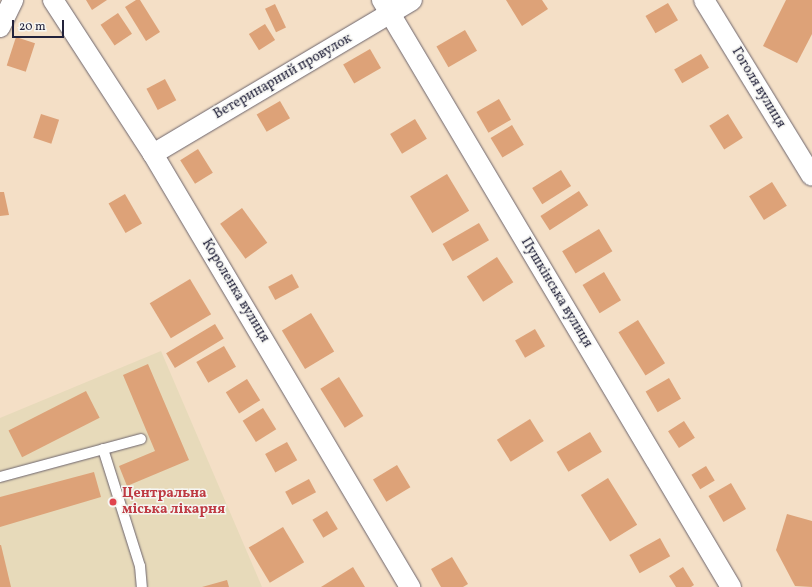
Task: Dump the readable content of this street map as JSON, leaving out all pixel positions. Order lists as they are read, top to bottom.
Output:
{
  "streets": {
    "street": [
      "Ветеринарний провулок",
      "Гоголя вулиця",
      "Короленка вулиця",
      "Пушкінська вулиця"
    ]
  },
  "crossings": [
    ["Ветеринарний провулок", "Короленка вулиця"],
    ["Ветеринарний провулок", "Пушкінська вулиця"]
  ],
  "places": ["Центральна міська лікарня"],
  "scale_bar": "20 m"
}
